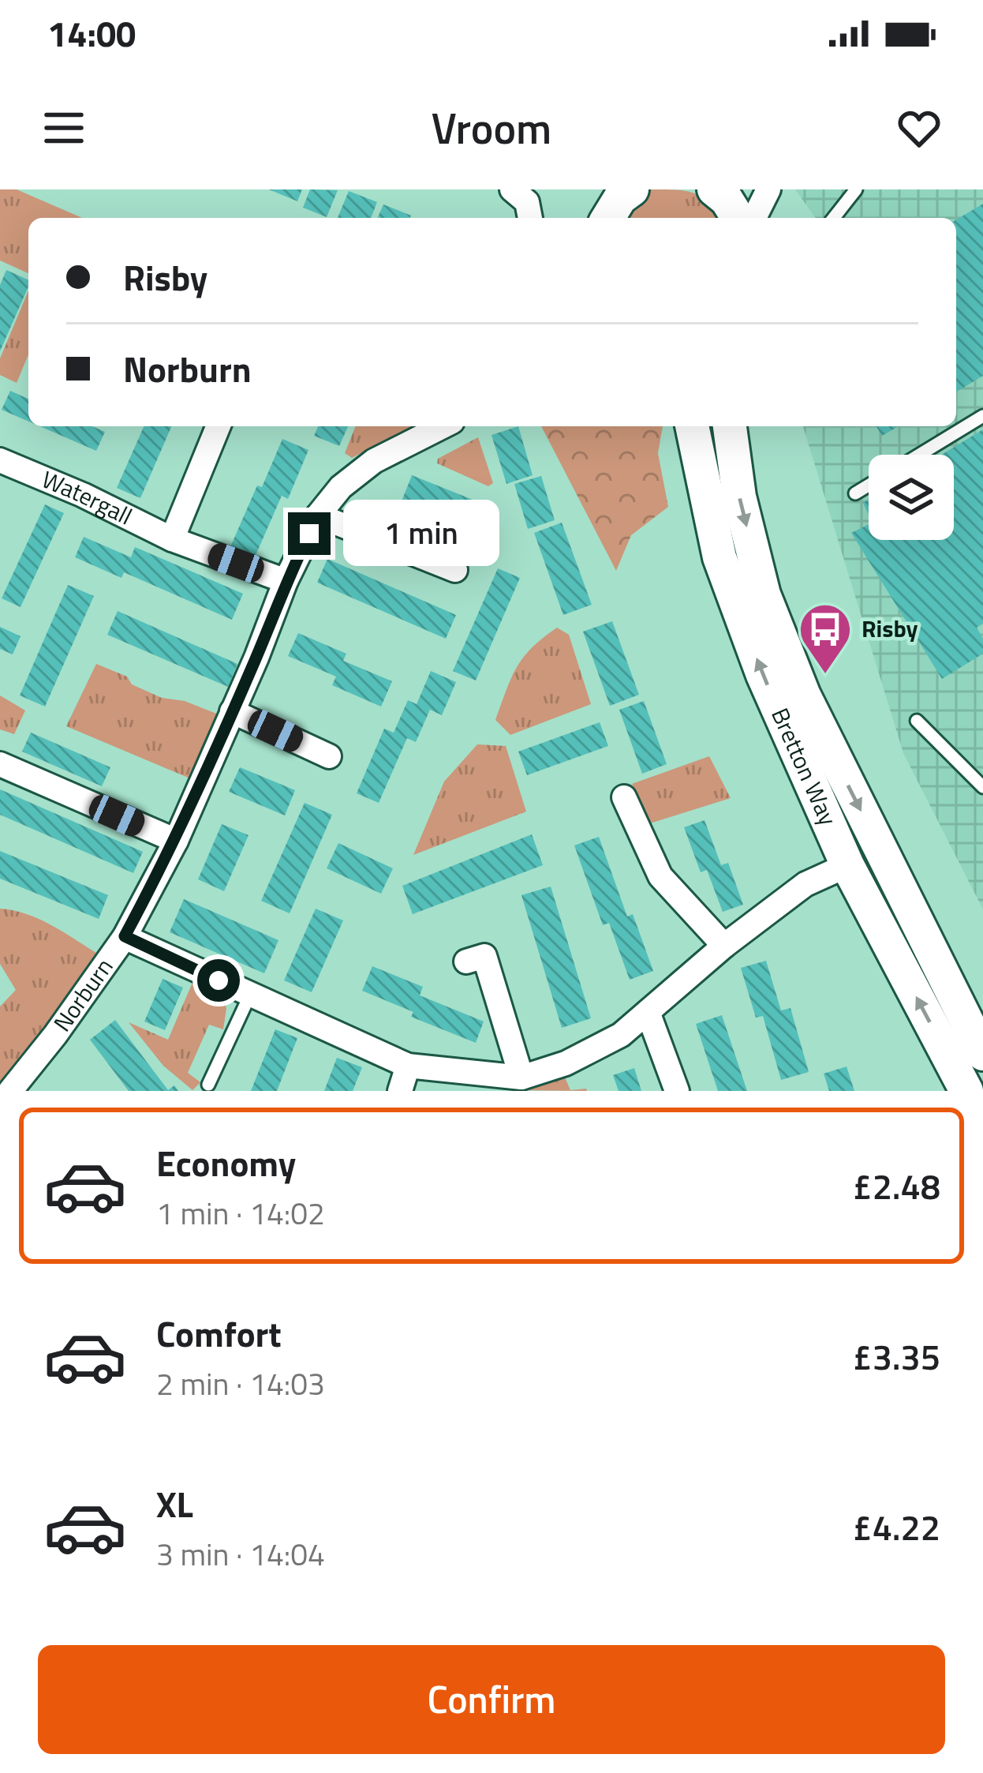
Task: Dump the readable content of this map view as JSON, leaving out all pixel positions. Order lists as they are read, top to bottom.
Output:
{
  "streets": {
    "street": ["Watergall", "Bretton Way", "Norburn"]
  },
  "crossings": [
    ["Watergall", "Norburn"]
  ],
  "places": {
    "bus stop": ["Risby"]
  },
  "page": {
    "status": "14:00",
    "header": "Vroom",
    "banner": ["Risby", "Norburn"],
    "bubble": "1 min",
    "list": [
      {
        "name": "Economy",
        "note": "1 min · 14:02",
        "value": "£2.48"
      },
      {
        "name": "Comfort",
        "note": "2 min · 14:03",
        "value": "£3.35"
      },
      {
        "name": "XL",
        "note": "3 min · 14:04",
        "value": "£4.22"
      }
    ],
    "buttons": "Confirm"
  }
}
